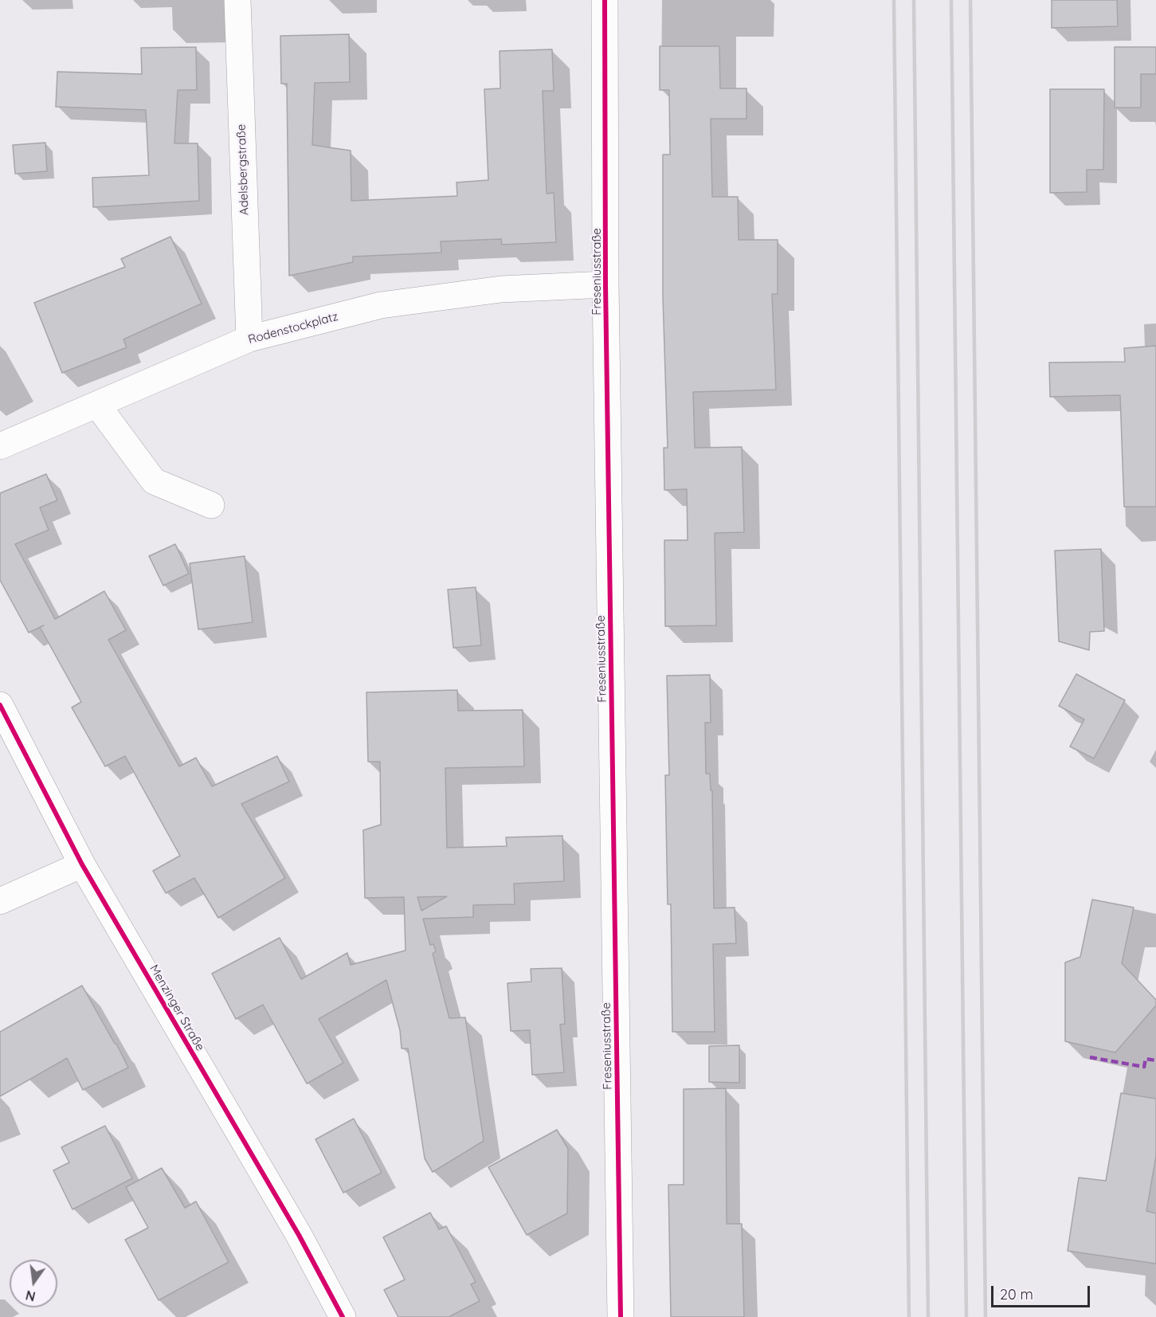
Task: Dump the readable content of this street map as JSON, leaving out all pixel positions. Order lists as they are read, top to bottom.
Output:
{
  "streets": {
    "street": [
      "Adelsbergstraße",
      "Freseniusstraße",
      "Rodenstockplatz",
      "Menzinger Straße"
    ]
  },
  "crossings": [
    ["Adelsbergstraße", "Rodenstockplatz"],
    ["Freseniusstraße", "Rodenstockplatz"]
  ],
  "scale_bar": "20 m",
  "north": "bottom"
}
